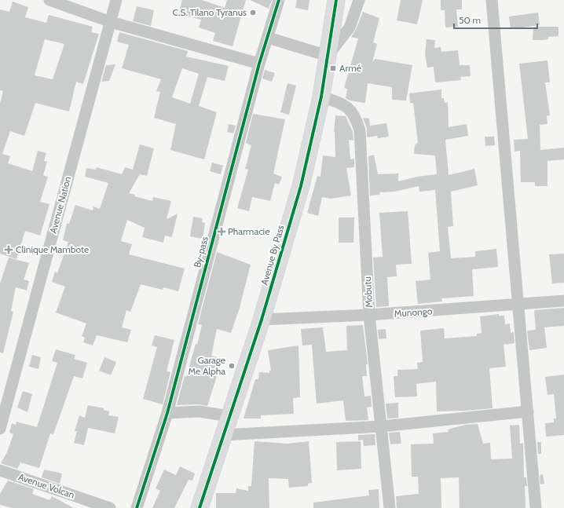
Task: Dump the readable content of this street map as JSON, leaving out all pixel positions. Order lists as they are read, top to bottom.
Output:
{
  "streets": {
    "highway": ["Avenue By Pass"],
    "street": [
      "Avenue Nation",
      "By-pass",
      "Mobutu",
      "Munongo",
      "Avenue Volcan"
    ]
  },
  "crossings": [
    ["Avenue By Pass", "Mobutu"],
    ["Avenue By Pass", "Munongo"],
    ["Mobutu", "Munongo"]
  ],
  "places": {
    "other": ["C.S. Tilano Tyranus", "Garage Me Alpha"],
    "transit": ["Armé"],
    "health": ["Pharmacie", "Clinique Mambote"]
  },
  "scale_bar": "50 m"
}
